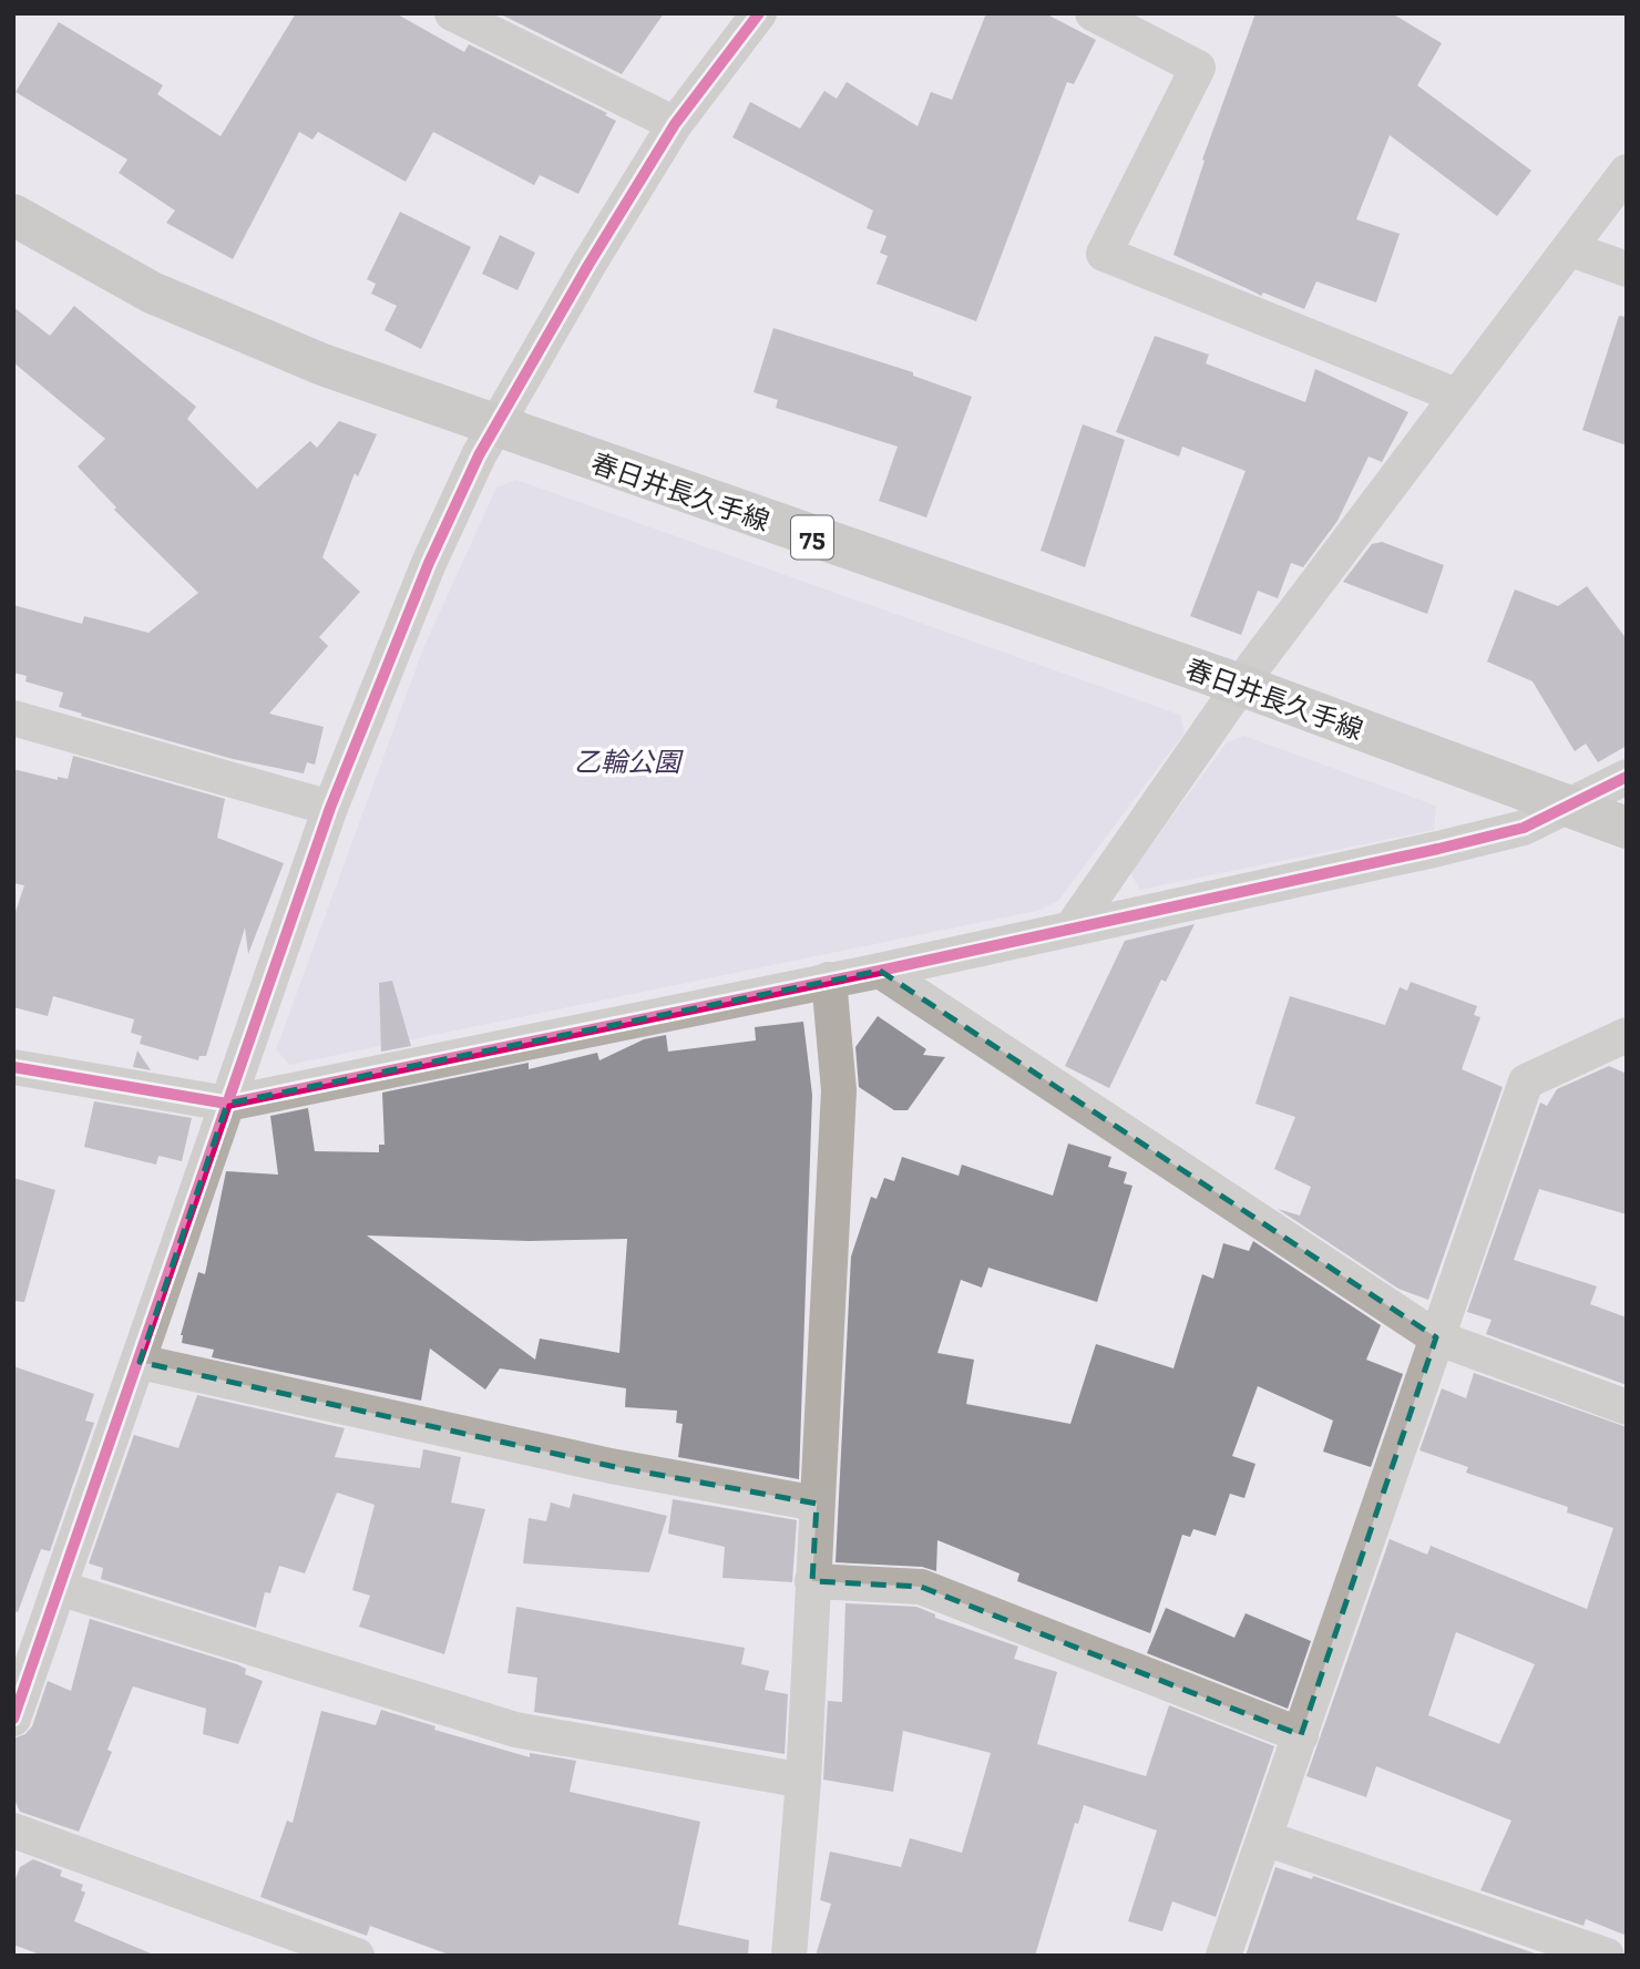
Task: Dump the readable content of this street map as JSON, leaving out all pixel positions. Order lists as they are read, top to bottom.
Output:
{
  "streets": {
    "main road": ["春日井長久手線", "75"]
  },
  "parks": ["乙輪公園"]
}
